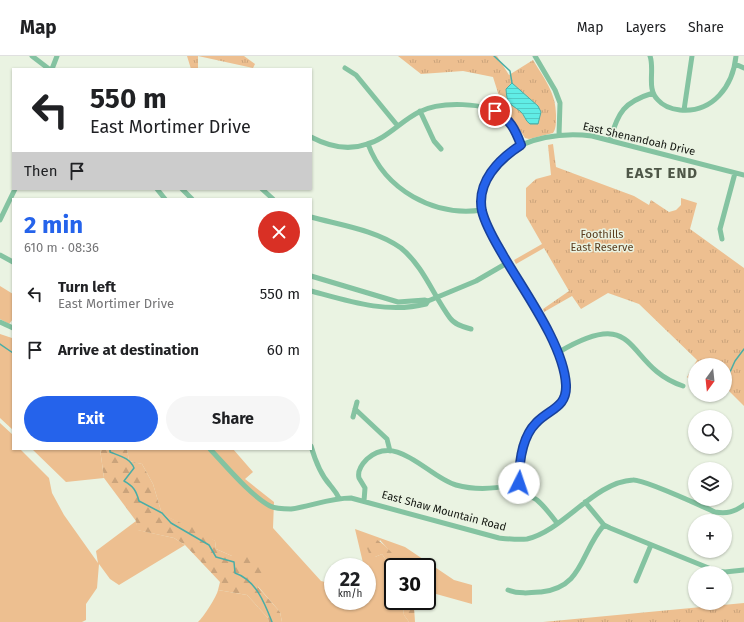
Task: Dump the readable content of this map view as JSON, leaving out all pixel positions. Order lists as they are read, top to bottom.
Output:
{
  "streets": {
    "street": ["East Shenandoah Drive", "East Shaw Mountain Road"]
  },
  "districts": ["EAST END"],
  "parks": ["Foothills East Reserve"],
  "north": "bottom",
  "page": {
    "header": "Map",
    "nav": ["Map", "Layers", "Share"],
    "turn": ["550 m", "East Mortimer Drive"],
    "then": "Then",
    "heading": ["2 min", "610 m · 08:36"],
    "list": [
      {
        "name": "Turn left",
        "note": "East Mortimer Drive",
        "value": "550 m"
      },
      {
        "name": "Arrive at destination",
        "value": "60 m"
      }
    ],
    "map_buttons": ["+", "−"],
    "buttons": ["Exit", "Share"],
    "speed": "22 km/h",
    "limit": "30"
  }
}
